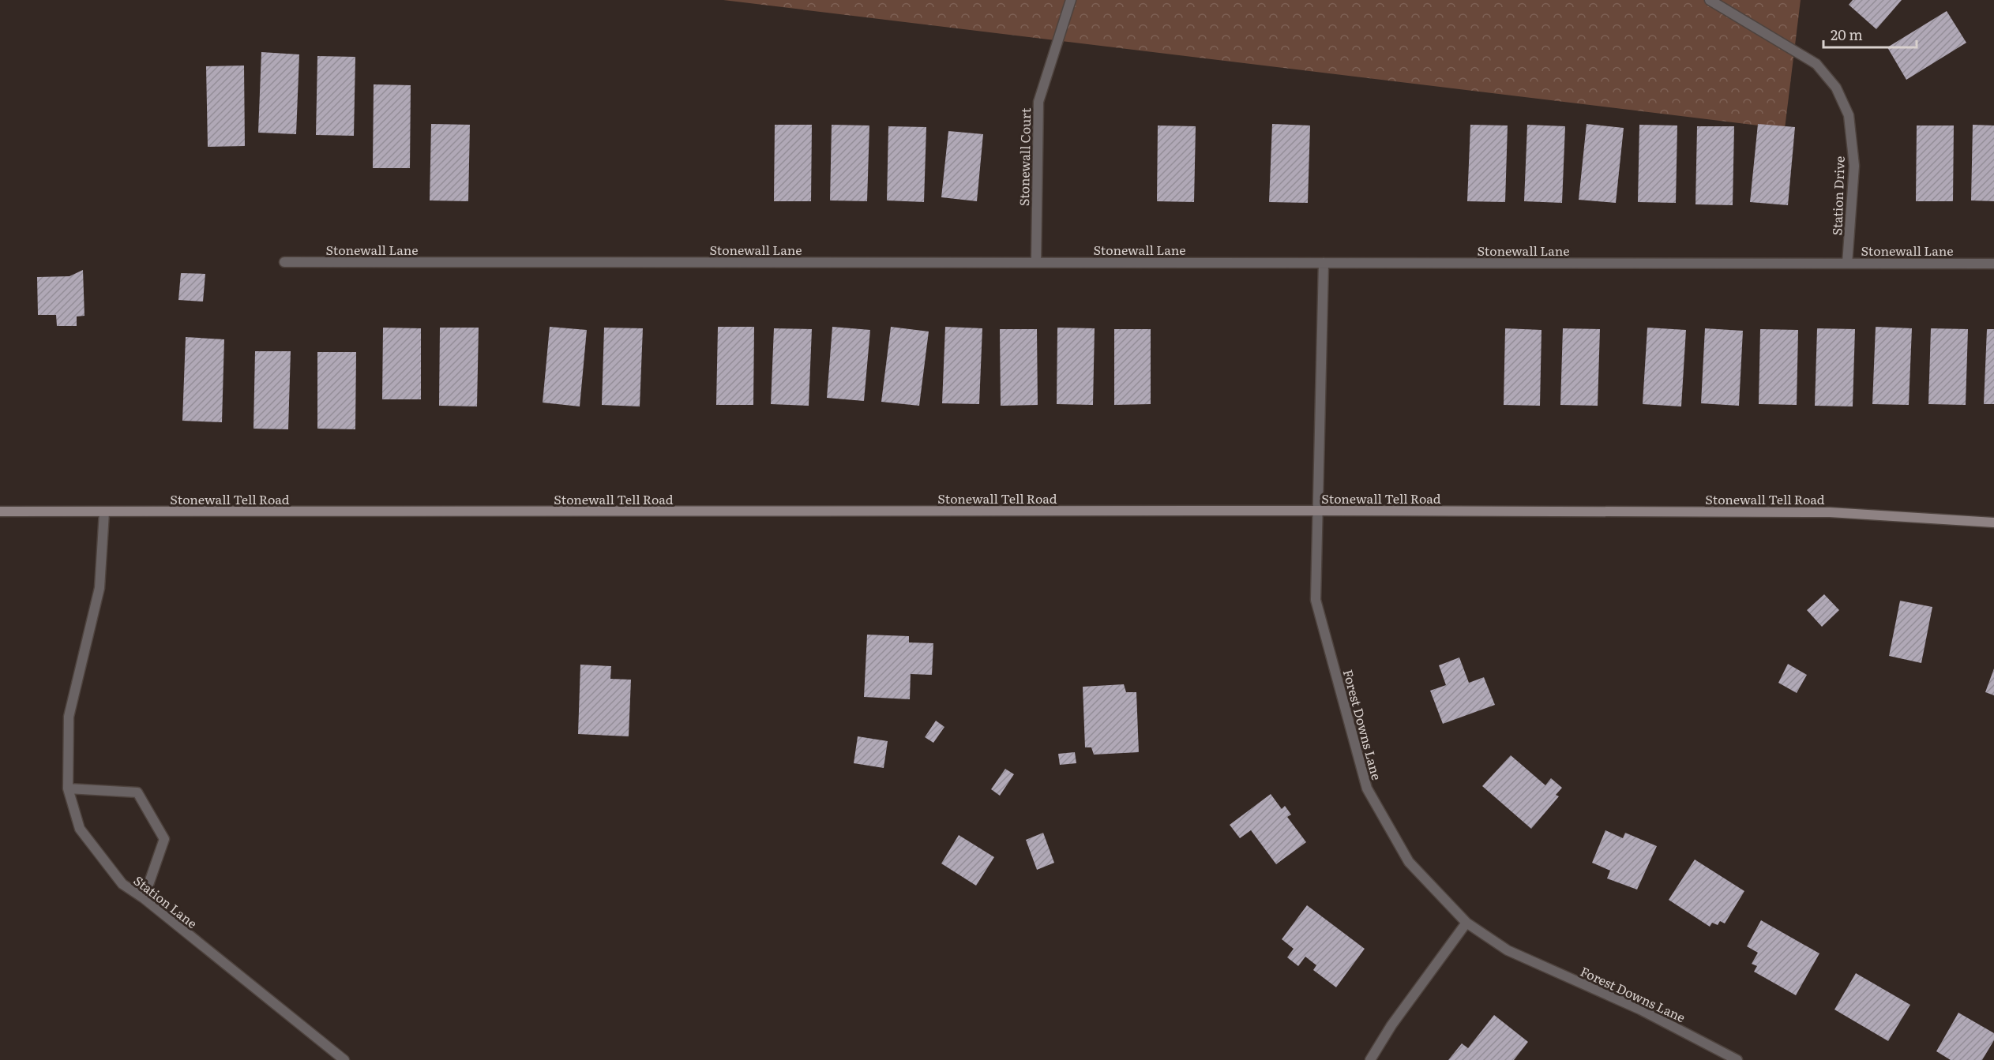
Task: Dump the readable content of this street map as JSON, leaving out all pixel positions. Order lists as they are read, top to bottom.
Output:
{
  "streets": {
    "street": [
      "Stonewall Court",
      "Station Drive",
      "Stonewall Lane",
      "Stonewall Tell Road",
      "Forest Downs Lane",
      "Station Lane"
    ]
  },
  "crossings": [
    ["Stonewall Court", "Stonewall Lane"],
    ["Station Drive", "Stonewall Lane"],
    ["Stonewall Lane", "Forest Downs Lane"],
    ["Stonewall Tell Road", "Forest Downs Lane"],
    ["Stonewall Tell Road", "Station Lane"]
  ],
  "scale_bar": "20 m"
}
